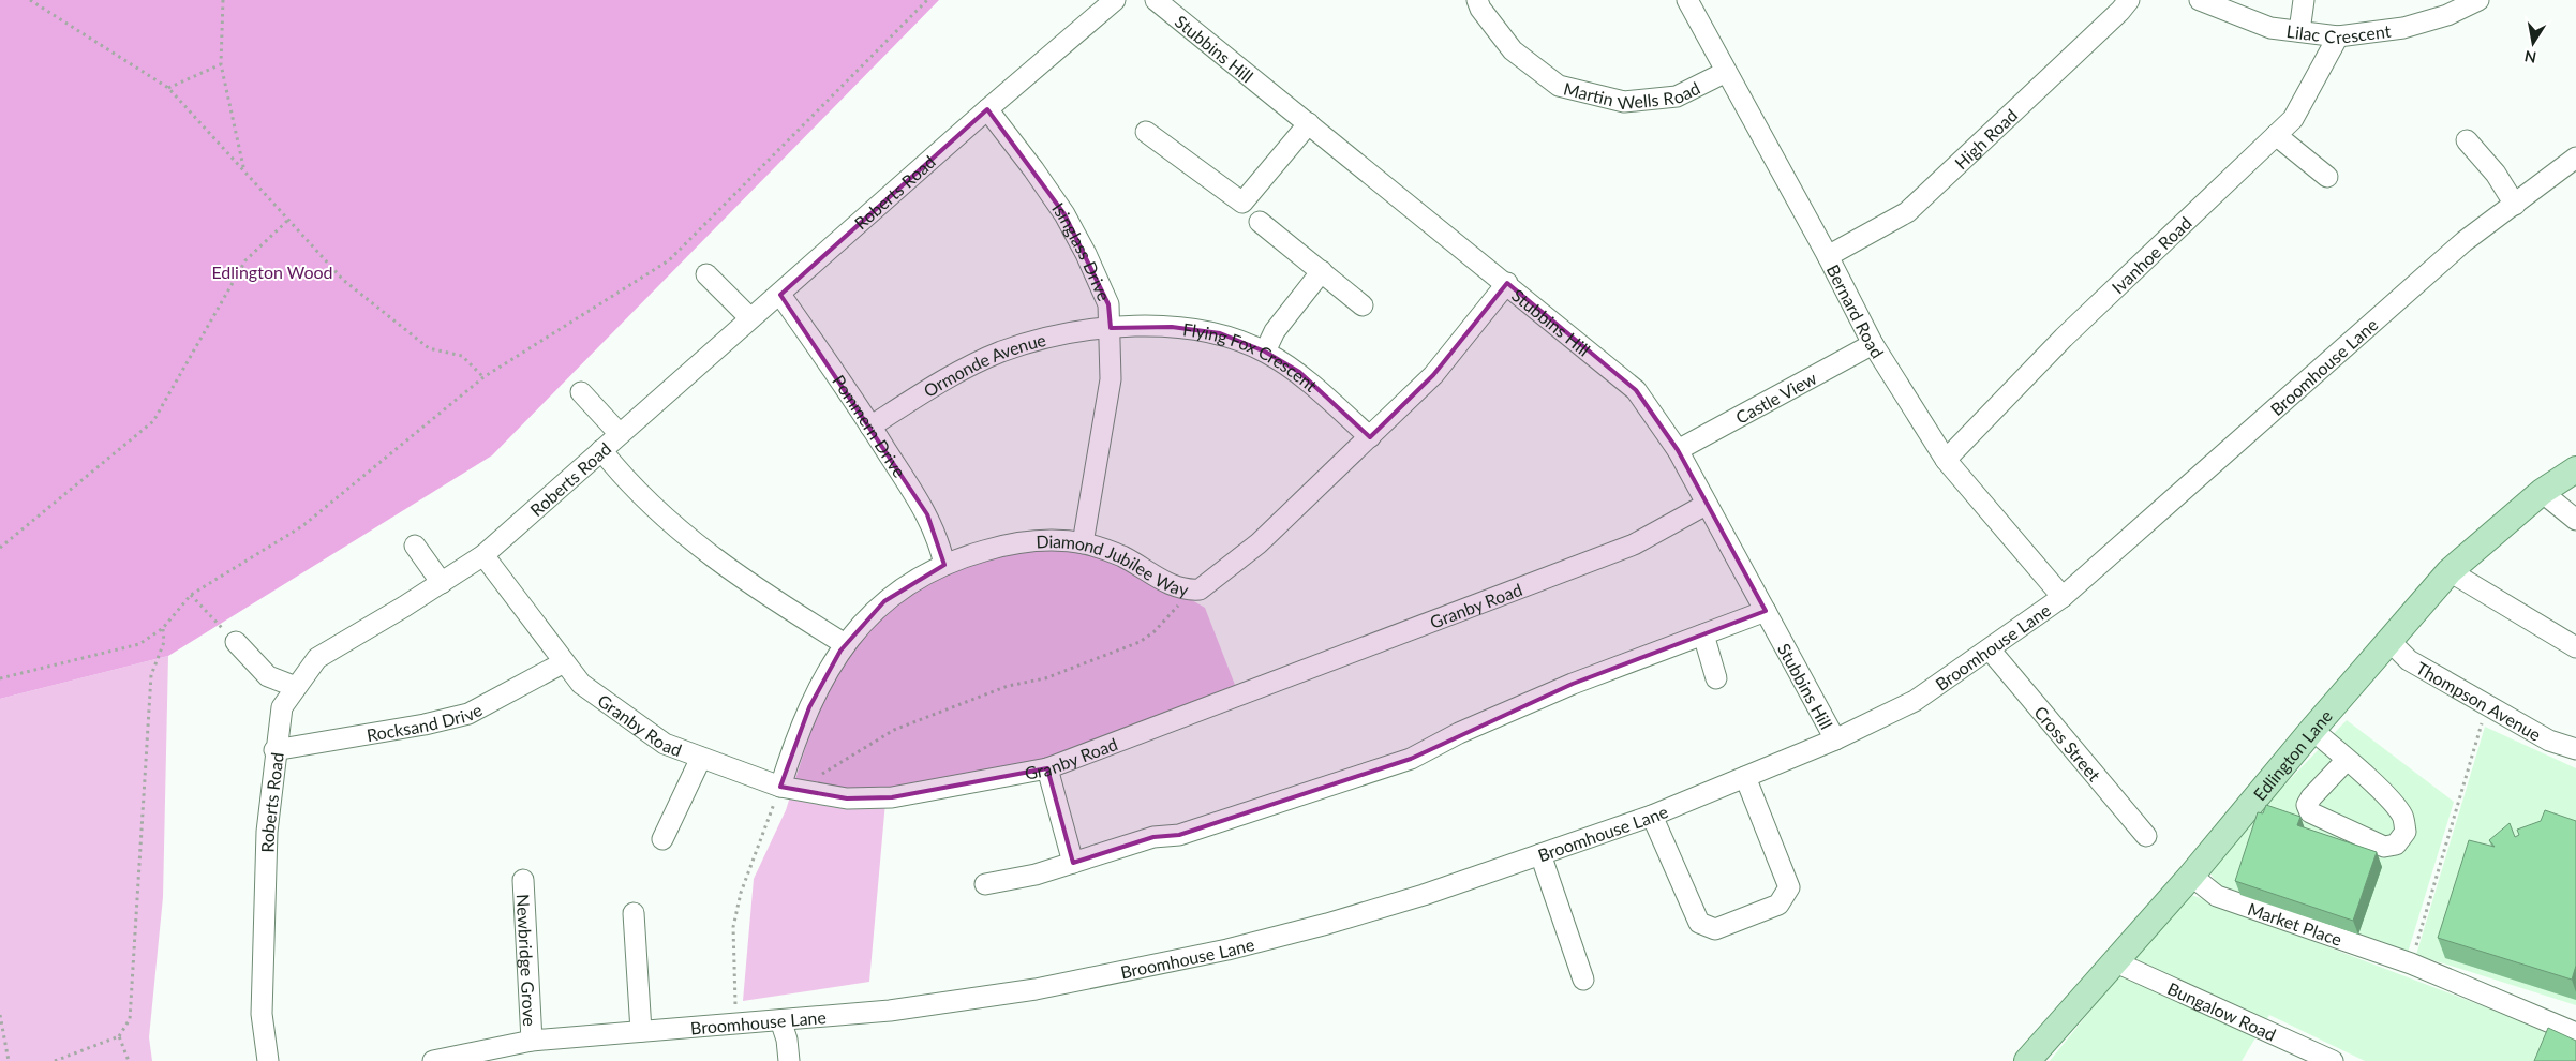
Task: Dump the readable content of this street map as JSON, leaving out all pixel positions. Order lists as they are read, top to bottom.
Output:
{
  "streets": {
    "main road": ["Edlington Lane"],
    "street": [
      "Lilac Crescent",
      "Stubbins Hill",
      "Martin Wells Road",
      "High Road",
      "Roberts Road",
      "Isinglass Drive",
      "Ivanhoe Road",
      "Bernard Road",
      "Flying Fox Crescent",
      "Ormonde Avenue",
      "Broomhouse Lane",
      "Castle View",
      "Pommern Drive",
      "Diamond Jubilee Way",
      "Granby Road",
      "Thompson Avenue",
      "Rocksand Drive",
      "Cross Street",
      "Market Place",
      "Newbridge Grove",
      "Bungalow Road"
    ]
  },
  "crossings": [
    ["Lilac Crescent", "Ivanhoe Road"],
    ["Stubbins Hill", "Broomhouse Lane"],
    ["Stubbins Hill", "Castle View"],
    ["Stubbins Hill", "Diamond Jubilee Way"],
    ["Stubbins Hill", "Granby Road"],
    ["Martin Wells Road", "Bernard Road"],
    ["High Road", "Bernard Road"],
    ["Roberts Road", "Isinglass Drive"],
    ["Roberts Road", "Pommern Drive"],
    ["Roberts Road", "Granby Road"],
    ["Roberts Road", "Rocksand Drive"],
    ["Isinglass Drive", "Flying Fox Crescent"],
    ["Isinglass Drive", "Ormonde Avenue"],
    ["Isinglass Drive", "Diamond Jubilee Way"],
    ["Ivanhoe Road", "Bernard Road"],
    ["Bernard Road", "Broomhouse Lane"],
    ["Bernard Road", "Castle View"],
    ["Flying Fox Crescent", "Ormonde Avenue"],
    ["Flying Fox Crescent", "Diamond Jubilee Way"],
    ["Ormonde Avenue", "Pommern Drive"],
    ["Broomhouse Lane", "Cross Street"],
    ["Broomhouse Lane", "Newbridge Grove"],
    ["Pommern Drive", "Diamond Jubilee Way"],
    ["Diamond Jubilee Way", "Granby Road"],
    ["Granby Road", "Rocksand Drive"],
    ["Thompson Avenue", "Edlington Lane"],
    ["Edlington Lane", "Market Place"],
    ["Edlington Lane", "Bungalow Road"]
  ],
  "parks": ["Edlington Wood"],
  "north": "bottom"
}
